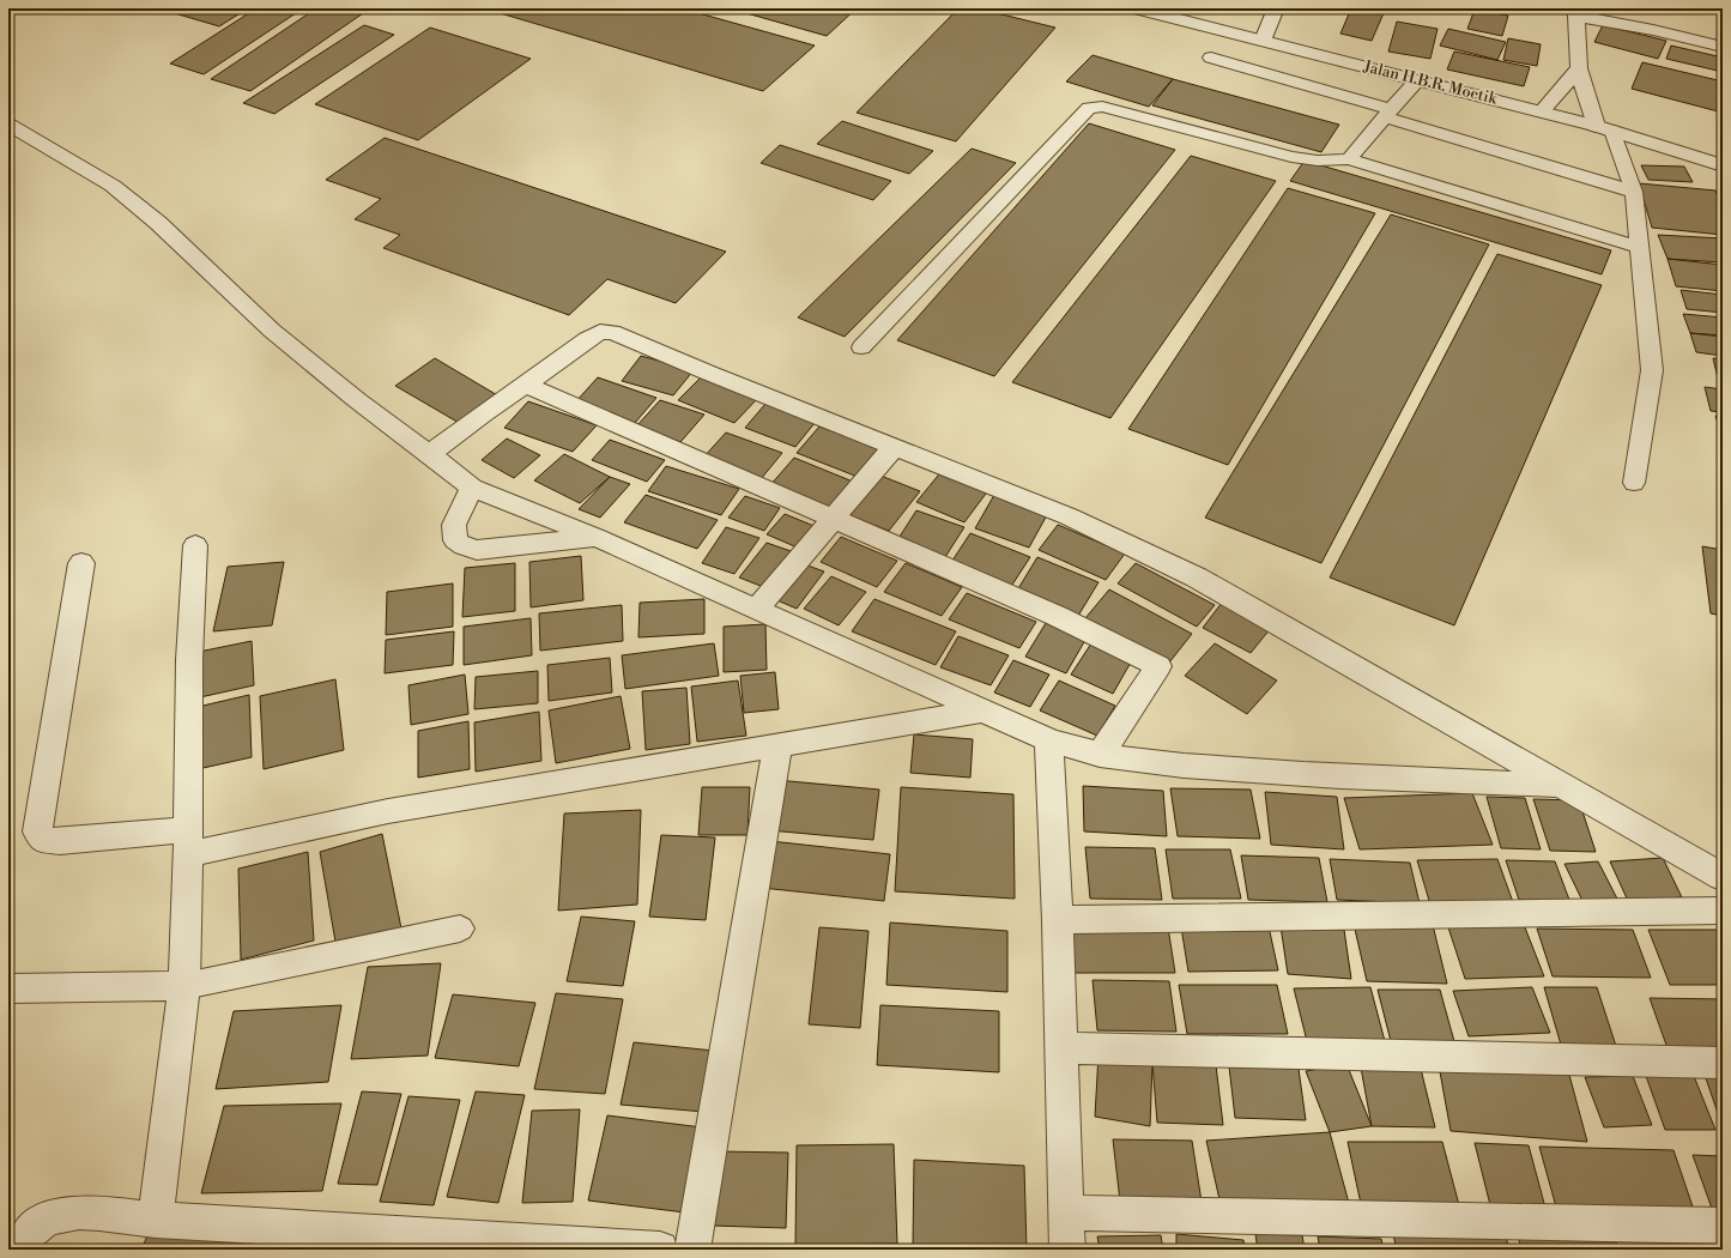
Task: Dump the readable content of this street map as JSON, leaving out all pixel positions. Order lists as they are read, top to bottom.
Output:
{
  "streets": {
    "street": ["Jalan H.B.R. Moetik"]
  }
}
